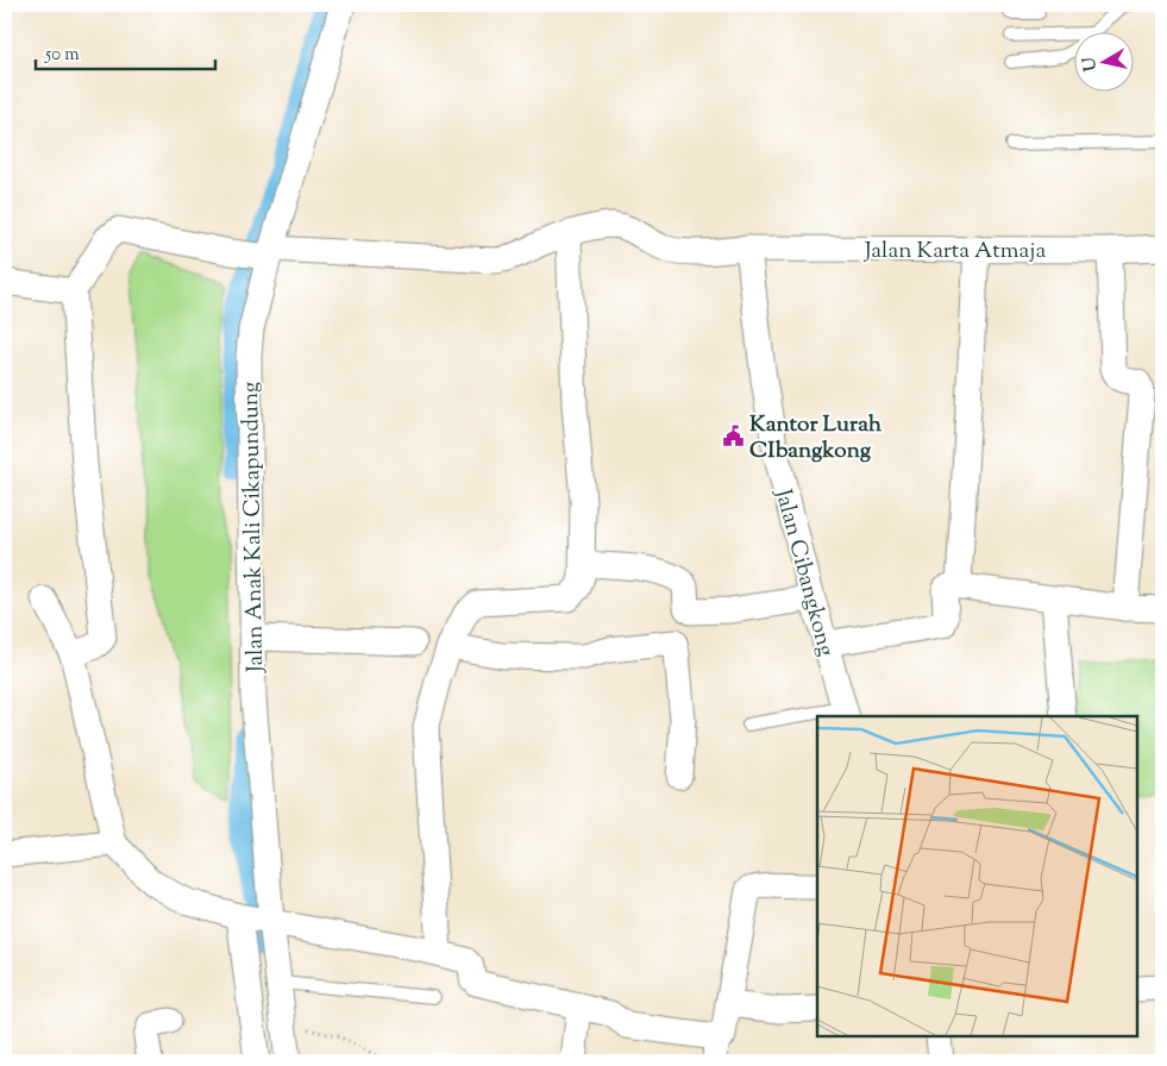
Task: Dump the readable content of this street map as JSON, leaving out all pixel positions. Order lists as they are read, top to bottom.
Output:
{
  "streets": {
    "street": ["Jalan Karta Atmaja", "Jalan Anak Kali Cikapundung", "Jalan Cibangkong"]
  },
  "crossings": [
    ["Jalan Karta Atmaja", "Jalan Anak Kali Cikapundung"],
    ["Jalan Karta Atmaja", "Jalan Cibangkong"]
  ],
  "places": {
    "public building": ["Kantor Lurah CIbangkong"]
  },
  "scale_bar": "50 m",
  "north": "left"
}
